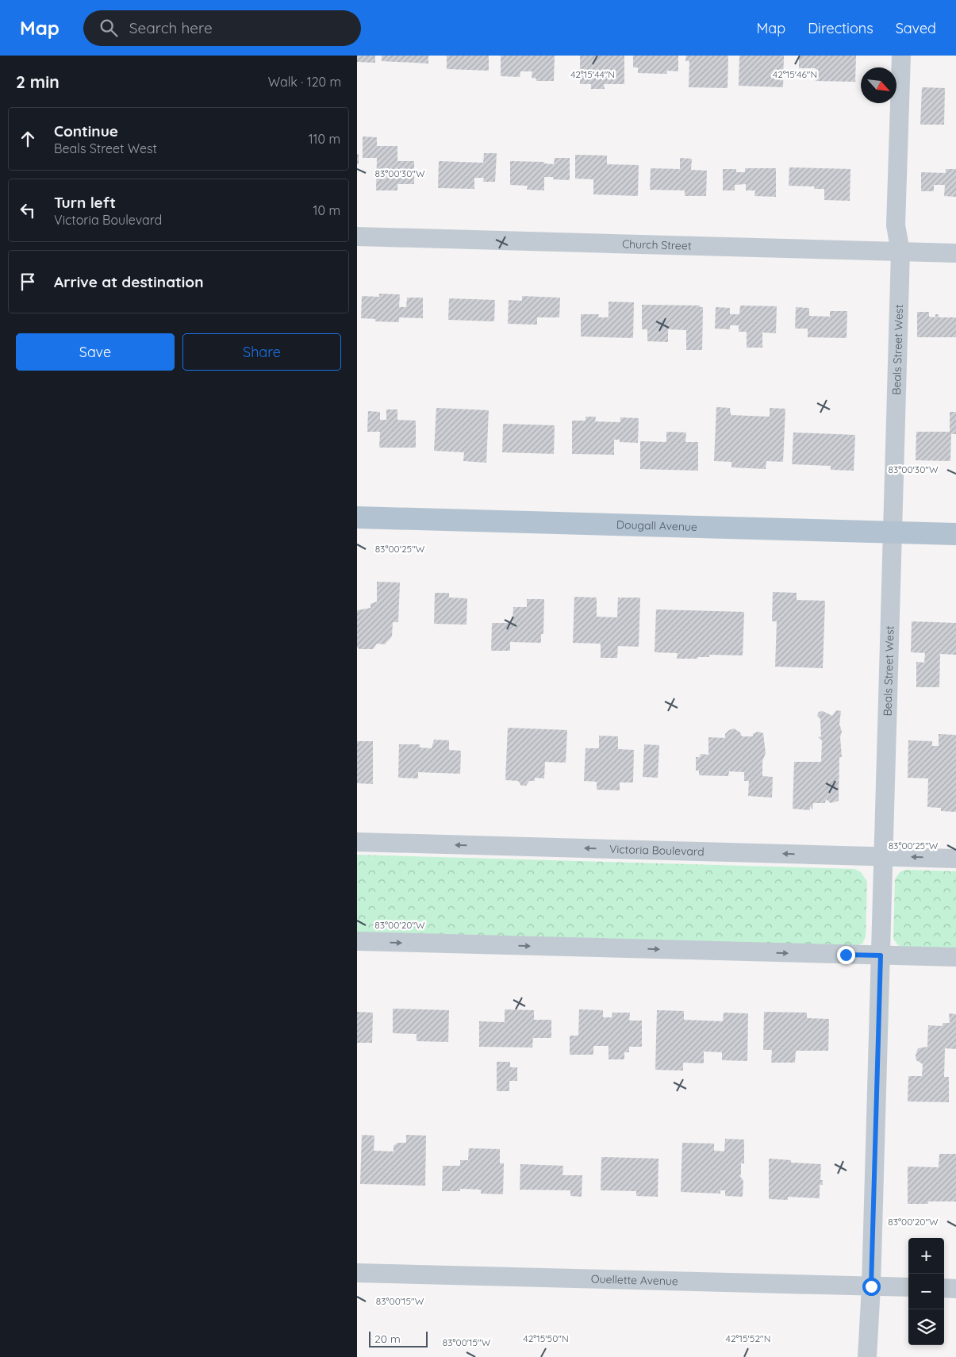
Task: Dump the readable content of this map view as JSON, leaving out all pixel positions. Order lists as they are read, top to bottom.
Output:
{
  "streets": {
    "main road": ["Dougall Avenue"],
    "street": [
      "Church Street",
      "Beals Street West",
      "Victoria Boulevard",
      "Ouellette Avenue"
    ]
  },
  "crossings": [
    ["Church Street", "Beals Street West"],
    ["Beals Street West", "Dougall Avenue"],
    ["Beals Street West", "Victoria Boulevard"],
    ["Beals Street West", "Ouellette Avenue"]
  ],
  "scale_bar": "20 m",
  "north": "bottom right",
  "page": {
    "header": "Map",
    "search": "Search here",
    "nav": ["Map", "Directions", "Saved"],
    "heading": ["2 min", "Walk · 120 m"],
    "list": [
      ["Continue", "Beals Street West", "110 m"],
      ["Turn left", "Victoria Boulevard", "10 m"],
      "Arrive at destination"
    ],
    "buttons": ["Save", "Share"],
    "map_buttons": ["+", "−"],
    "scale": "20 m"
  },
  "coordinates": [
    "42°15'44\"N",
    "42°15'46\"N",
    "83°00'30\"W",
    "83°00'25\"W",
    "83°00'20\"W",
    "83°00'15\"W",
    "42°15'50\"N",
    "42°15'52\"N"
  ]
}
